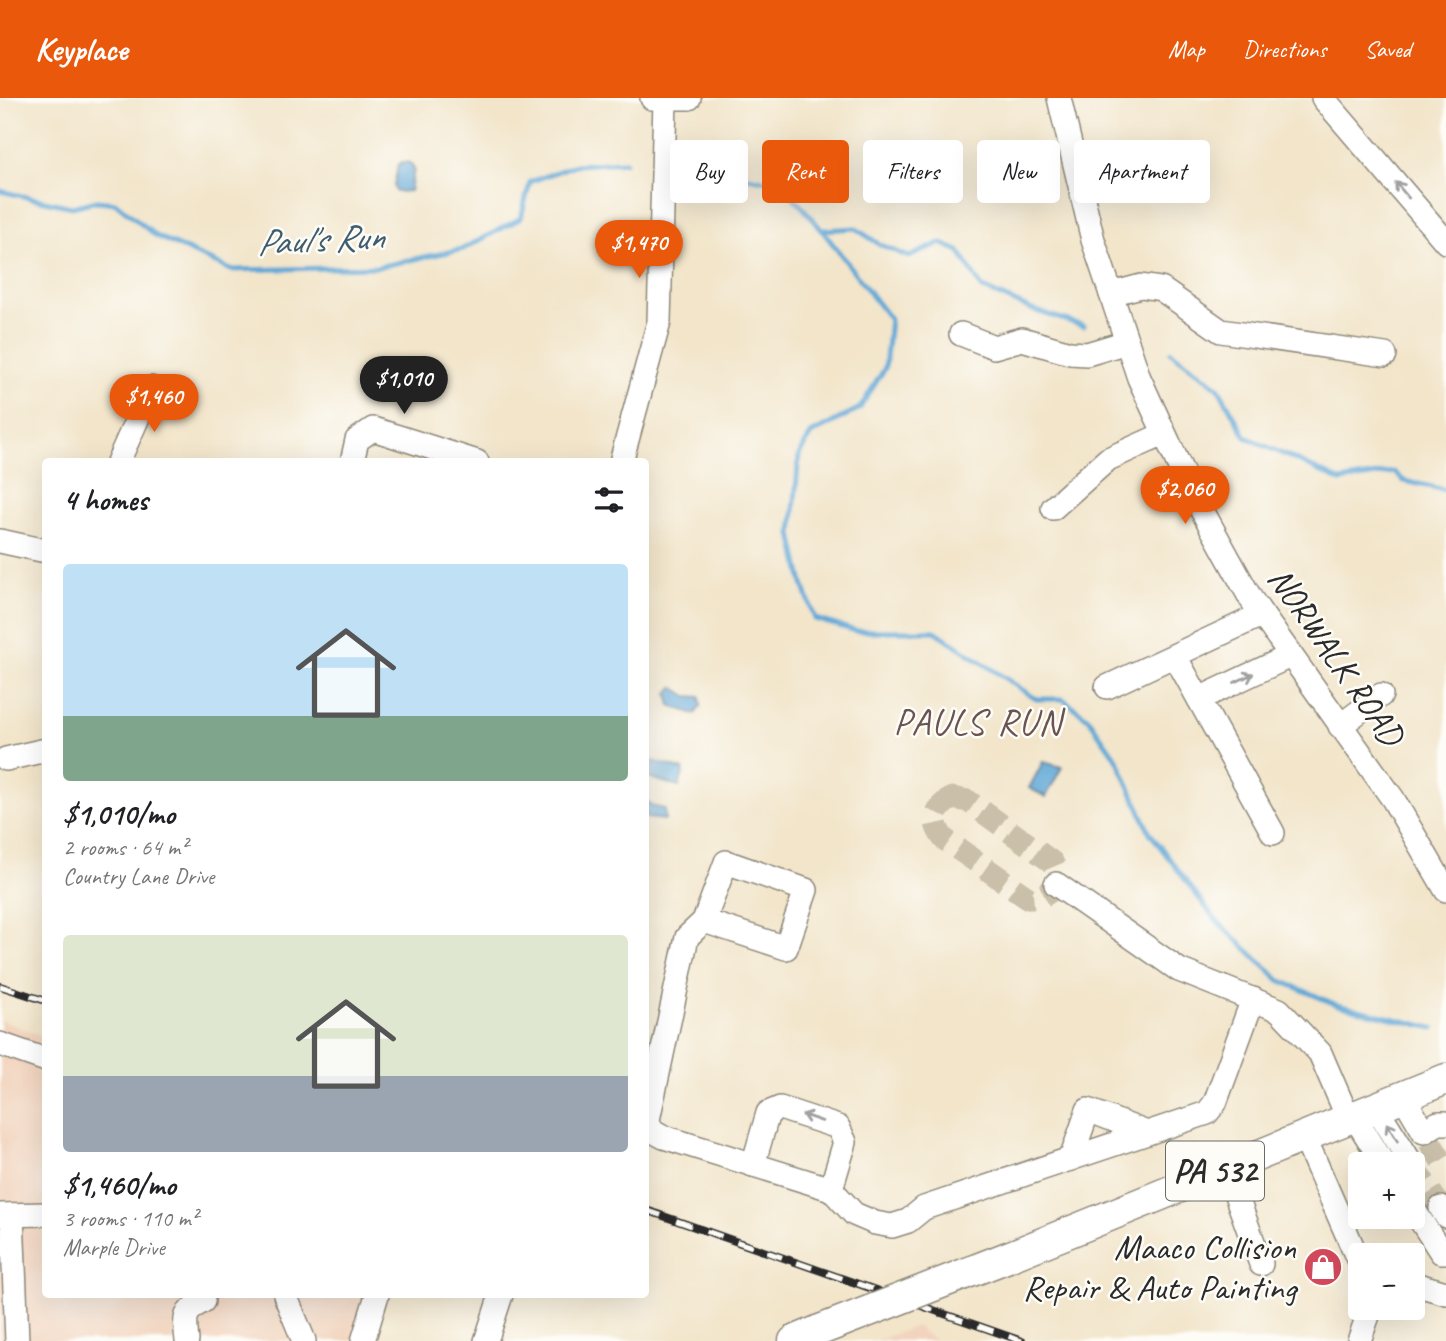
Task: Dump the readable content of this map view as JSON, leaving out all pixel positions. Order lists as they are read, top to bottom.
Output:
{
  "streets": {
    "main road": ["PA 532"],
    "street": ["NORWALK ROAD"]
  },
  "districts": ["PAULS RUN"],
  "water": ["Paul's Run"],
  "places": {
    "shop": ["Maaco Collision Repair & Auto Painting"]
  },
  "page": {
    "header": "Keyplace",
    "nav": ["Map", "Directions", "Saved"],
    "chip": [
      "Buy",
      "Rent",
      "Filters",
      "New",
      "Apartment"
    ],
    "price": [
      "$1,470",
      "$1,010",
      "$1,460",
      "$2,060"
    ],
    "heading": "4 homes",
    "list": [
      {
        "name": "$1,010/mo",
        "note": "2 rooms · 64 m² · Country Lane Drive"
      },
      {
        "name": "$1,460/mo",
        "note": "3 rooms · 110 m² · Marple Drive"
      }
    ],
    "map_buttons": ["+", "−"]
  }
}
